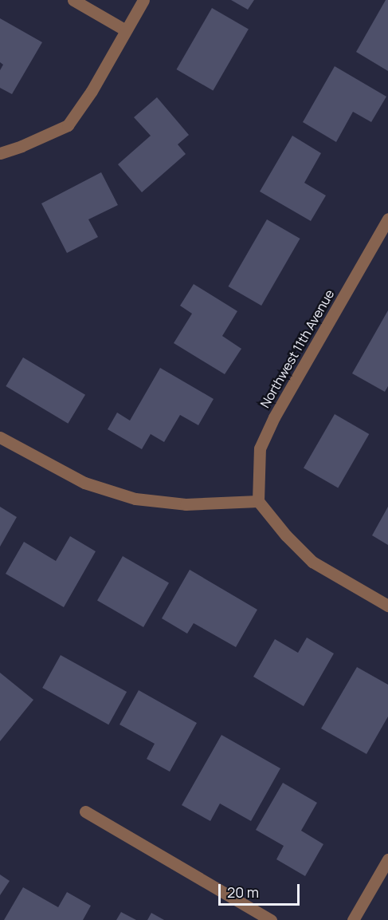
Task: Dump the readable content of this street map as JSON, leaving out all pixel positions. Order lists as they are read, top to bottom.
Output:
{
  "streets": {
    "street": ["Northwest 11th Avenue"]
  },
  "scale_bar": "20 m"
}
